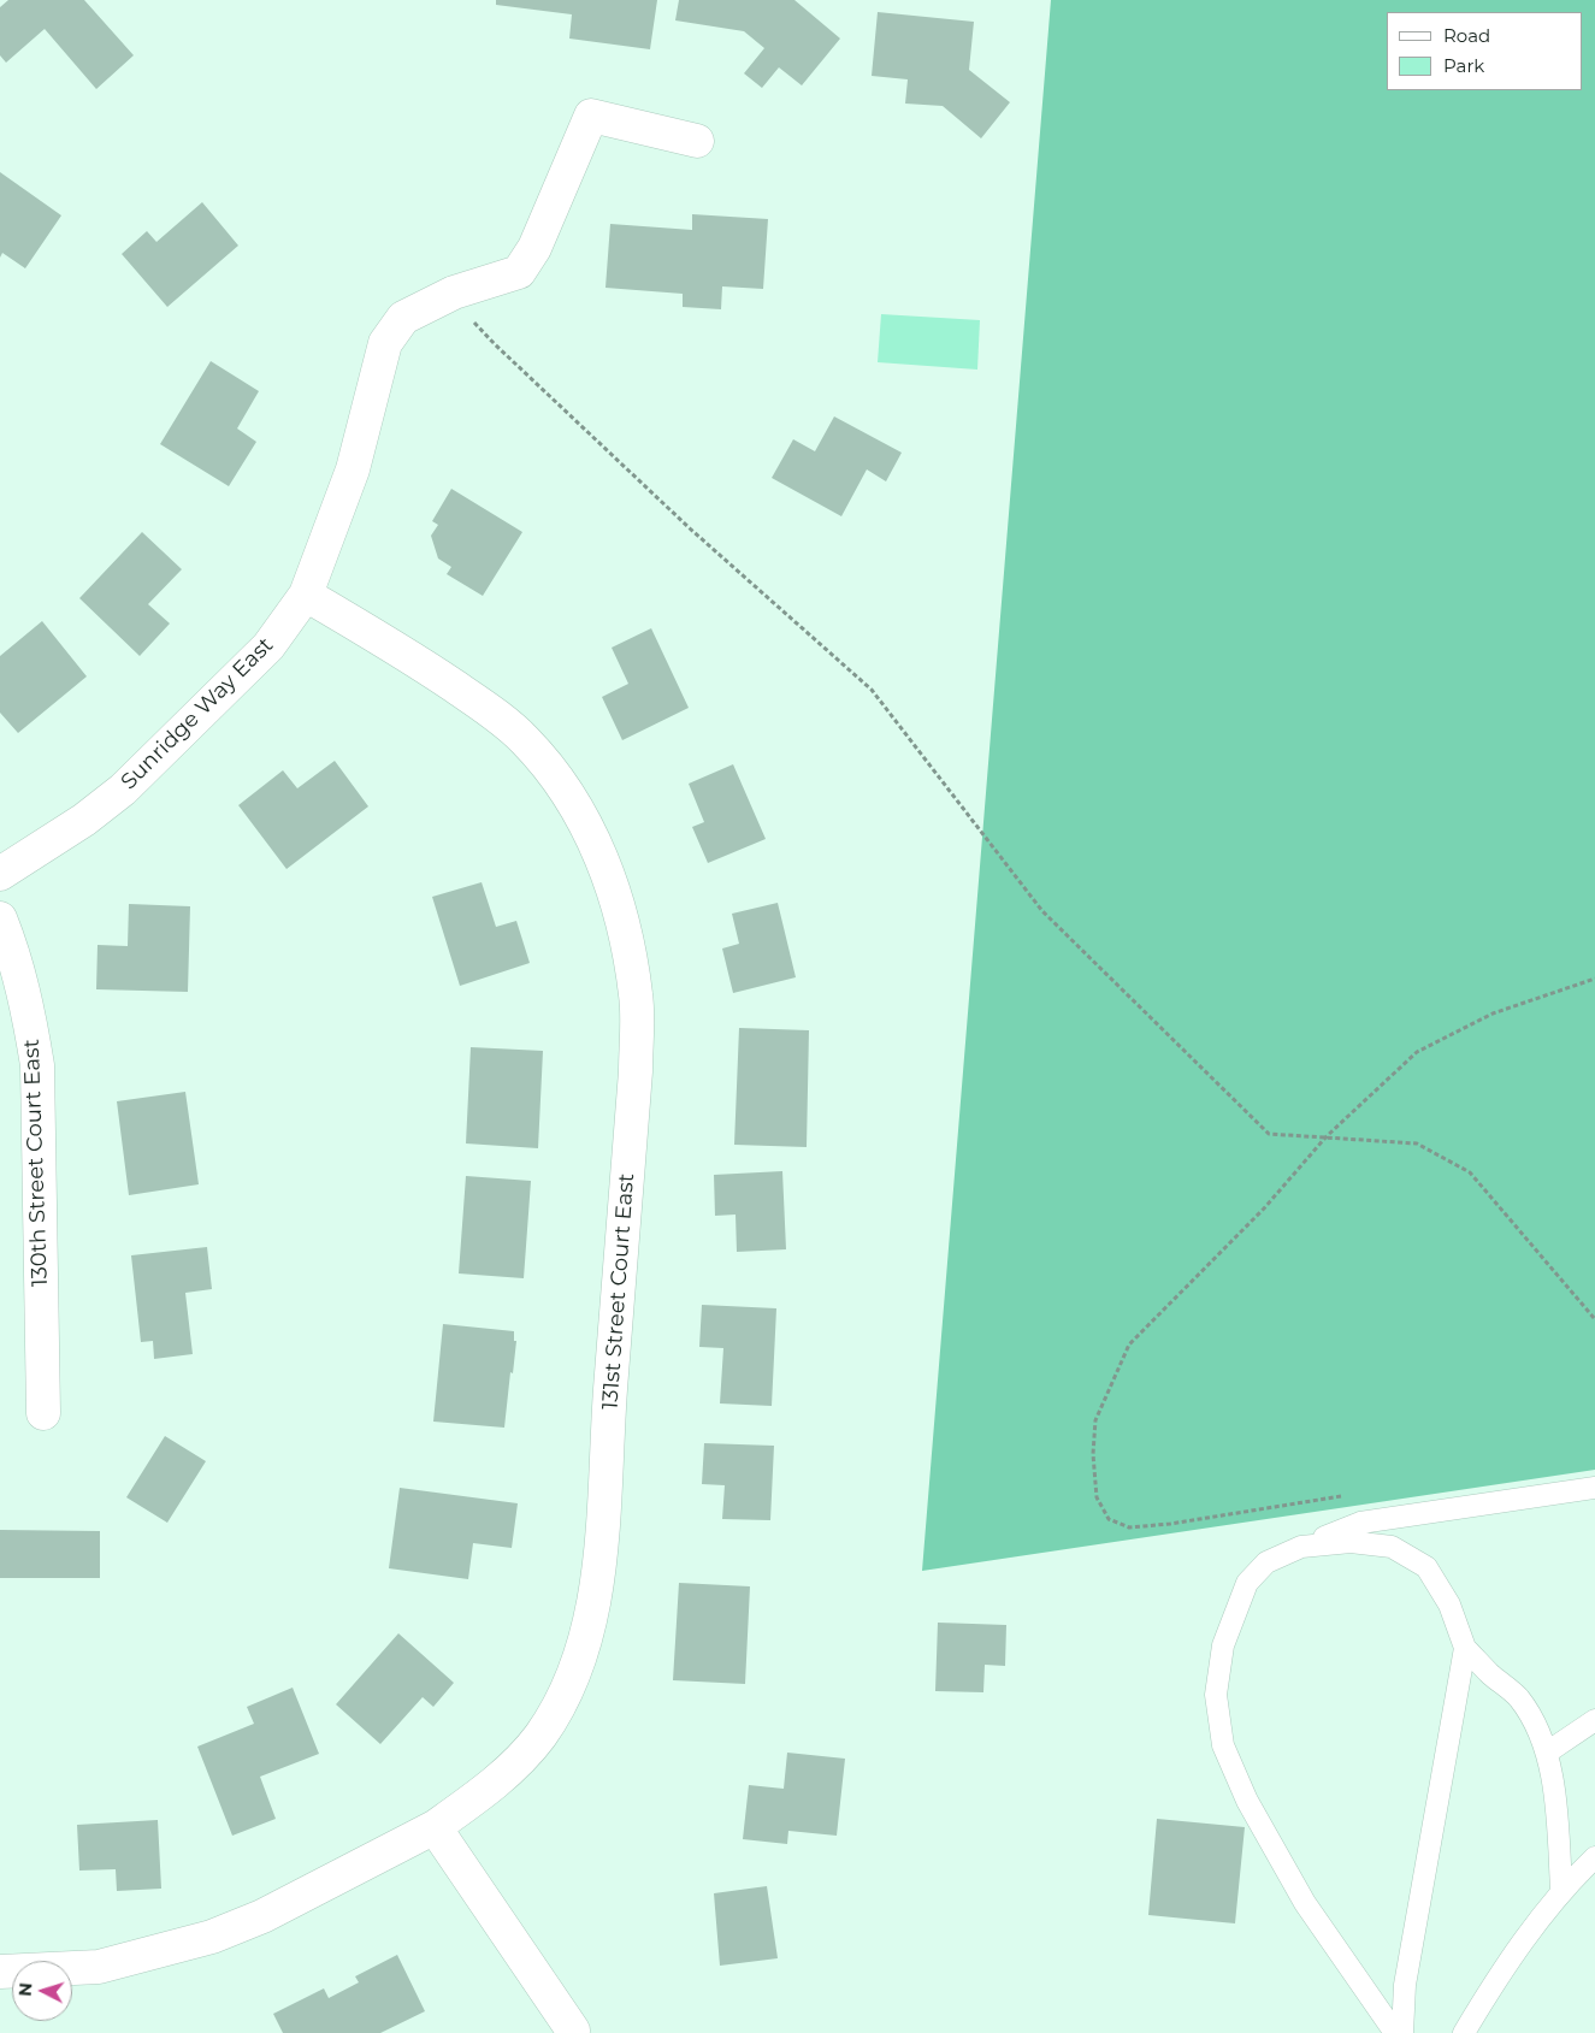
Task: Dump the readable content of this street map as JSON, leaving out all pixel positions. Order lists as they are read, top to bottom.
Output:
{
  "streets": {
    "street": ["Sunridge Way East", "130th Street Court East", "131st Street Court East"]
  },
  "crossings": [
    ["Sunridge Way East", "131st Street Court East"]
  ],
  "legend": ["Road", "Park"],
  "north": "left"
}
